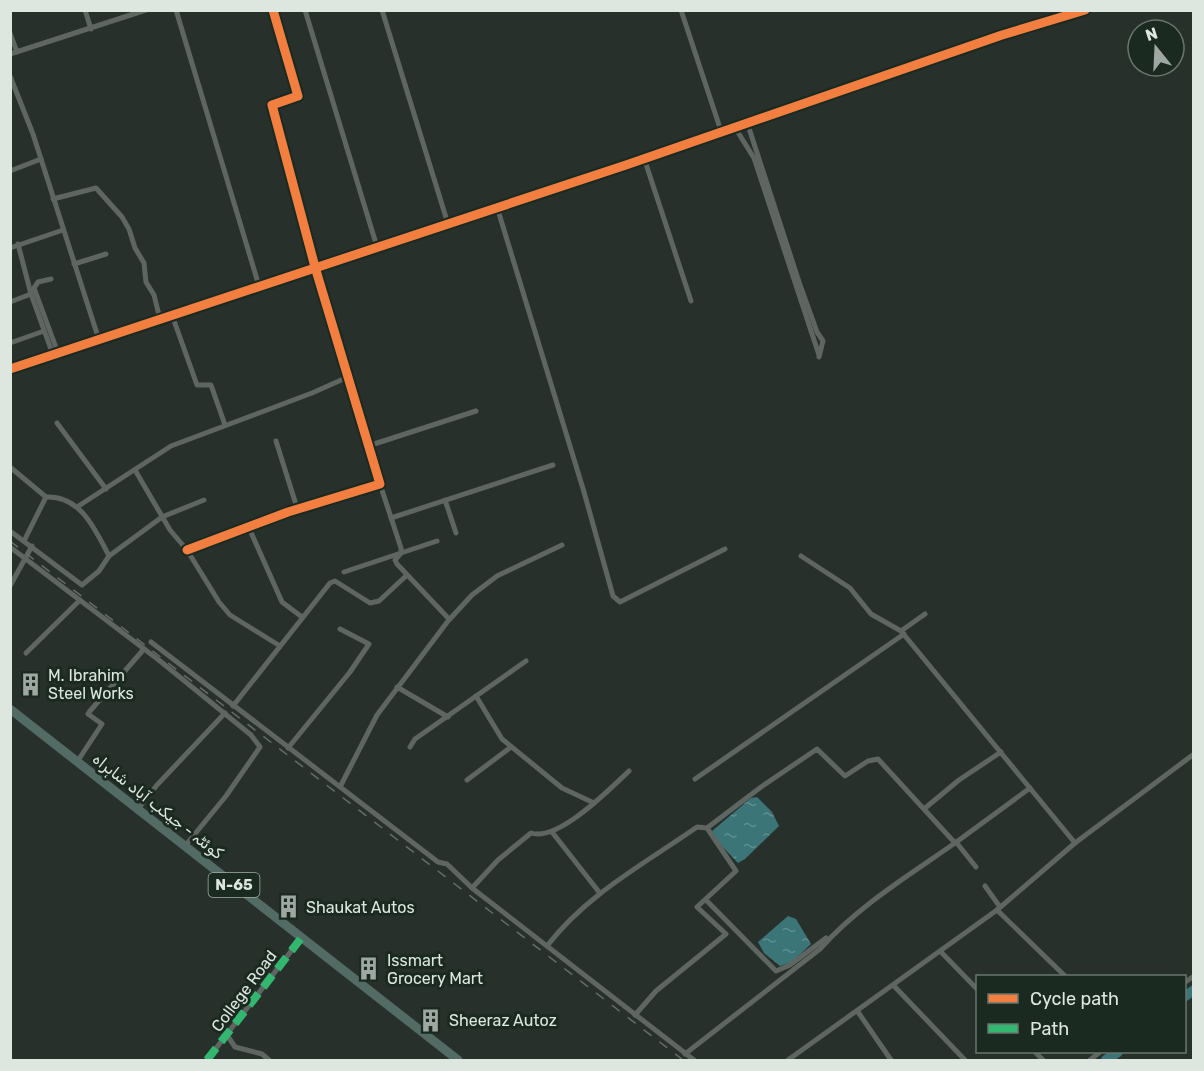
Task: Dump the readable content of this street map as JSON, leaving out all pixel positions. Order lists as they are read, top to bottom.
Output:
{
  "streets": {
    "highway": ["کوئٹہ - جیکب آباد شاہراہ", "N-65"],
    "street": ["College Road"]
  },
  "crossings": [
    ["کوئٹہ - جیکب آباد شاہراہ", "College Road"]
  ],
  "places": {
    "building": [
      "M. Ibrahim Steel Works",
      "Shaukat Autos",
      "Issmart Grocery Mart",
      "Sheeraz Autoz"
    ]
  },
  "legend": ["Cycle path", "Path"],
  "north": "top"
}
